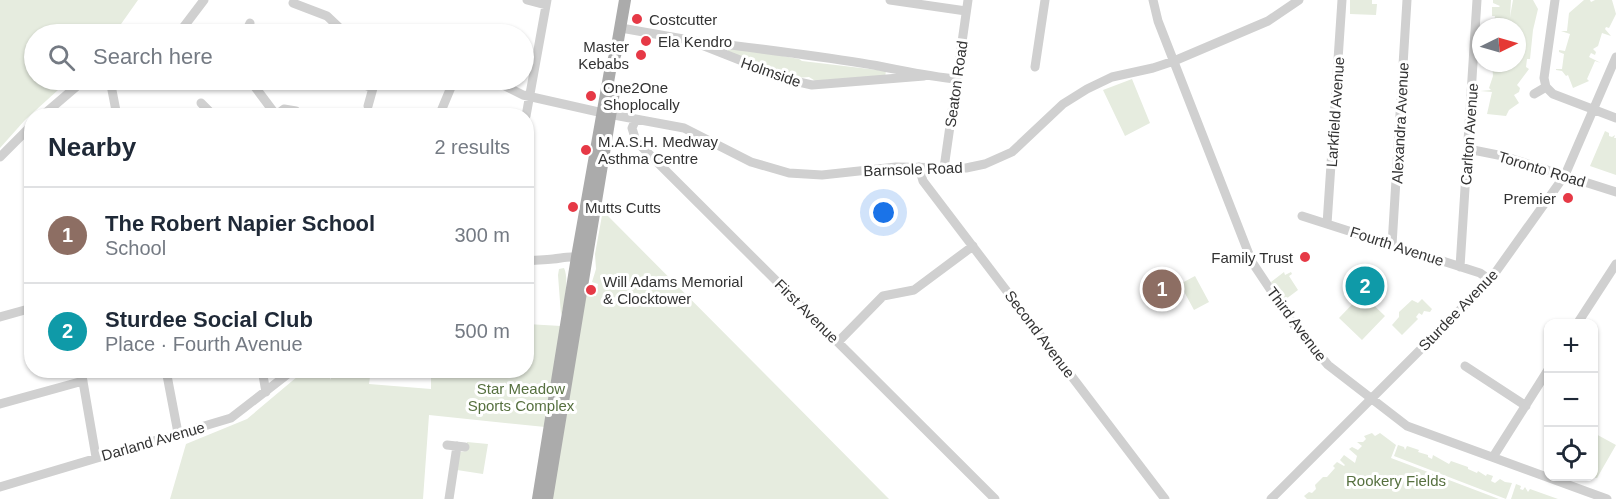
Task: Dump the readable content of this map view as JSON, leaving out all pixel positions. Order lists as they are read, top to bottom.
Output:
{
  "streets": {
    "street": [
      "Holmside",
      "Seaton Road",
      "Larkfield Avenue",
      "Alexandra Avenue",
      "Carlton Avenue",
      "Barnsole Road",
      "Toronto Road",
      "Fourth Avenue",
      "Sturdee Avenue",
      "First Avenue",
      "Third Avenue",
      "Second Avenue",
      "Darland Avenue"
    ]
  },
  "crossings": [
    ["Holmside", "Seaton Road"],
    ["Seaton Road", "Barnsole Road"],
    ["Larkfield Avenue", "Fourth Avenue"],
    ["Alexandra Avenue", "Fourth Avenue"],
    ["Carlton Avenue", "Toronto Road"],
    ["Carlton Avenue", "Fourth Avenue"],
    ["Barnsole Road", "First Avenue"],
    ["Barnsole Road", "Third Avenue"],
    ["Barnsole Road", "Second Avenue"],
    ["Toronto Road", "Sturdee Avenue"],
    ["Fourth Avenue", "Sturdee Avenue"],
    ["Sturdee Avenue", "Third Avenue"]
  ],
  "parks": ["Star Meadow Sports Complex", "Rookery Fields"],
  "places": [
    "Costcutter",
    "Ela Kendro",
    "Master Kebabs",
    "One2One Shoplocally",
    "M.A.S.H. Medway Asthma Centre",
    "Premier",
    "Mutts Cutts",
    "Family Trust",
    "Will Adams Memorial & Clocktower"
  ],
  "north": "right",
  "page": {
    "search": "Search here",
    "heading": ["Nearby", "2 results"],
    "list": [
      {
        "mark": "1",
        "name": "The Robert Napier School",
        "note": "School",
        "value": "300 m"
      },
      {
        "mark": "2",
        "name": "Sturdee Social Club",
        "note": "Place · Fourth Avenue",
        "value": "500 m"
      }
    ],
    "pins": ["2", "1"],
    "map_buttons": ["+", "−"]
  }
}
